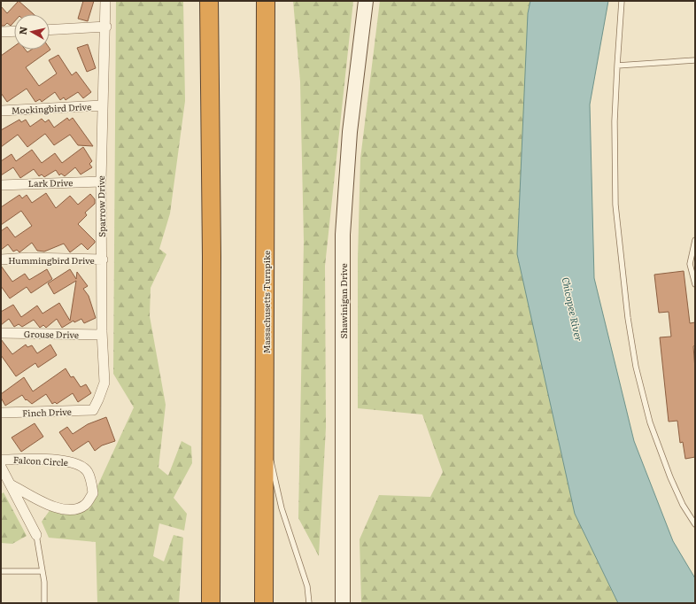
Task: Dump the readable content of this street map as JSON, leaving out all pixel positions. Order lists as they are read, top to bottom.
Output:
{
  "streets": {
    "highway": ["Massachusetts Turnpike"],
    "main road": ["Shawinigan Drive"],
    "street": [
      "Mockingbird Drive",
      "Lark Drive",
      "Sparrow Drive",
      "Hummingbird Drive",
      "Grouse Drive",
      "Finch Drive",
      "Falcon Circle"
    ]
  },
  "crossings": [
    ["Mockingbird Drive", "Sparrow Drive"],
    ["Lark Drive", "Sparrow Drive"],
    ["Sparrow Drive", "Hummingbird Drive"],
    ["Sparrow Drive", "Grouse Drive"],
    ["Sparrow Drive", "Finch Drive"]
  ],
  "water": ["Chicopee River"],
  "north": "left"
}
